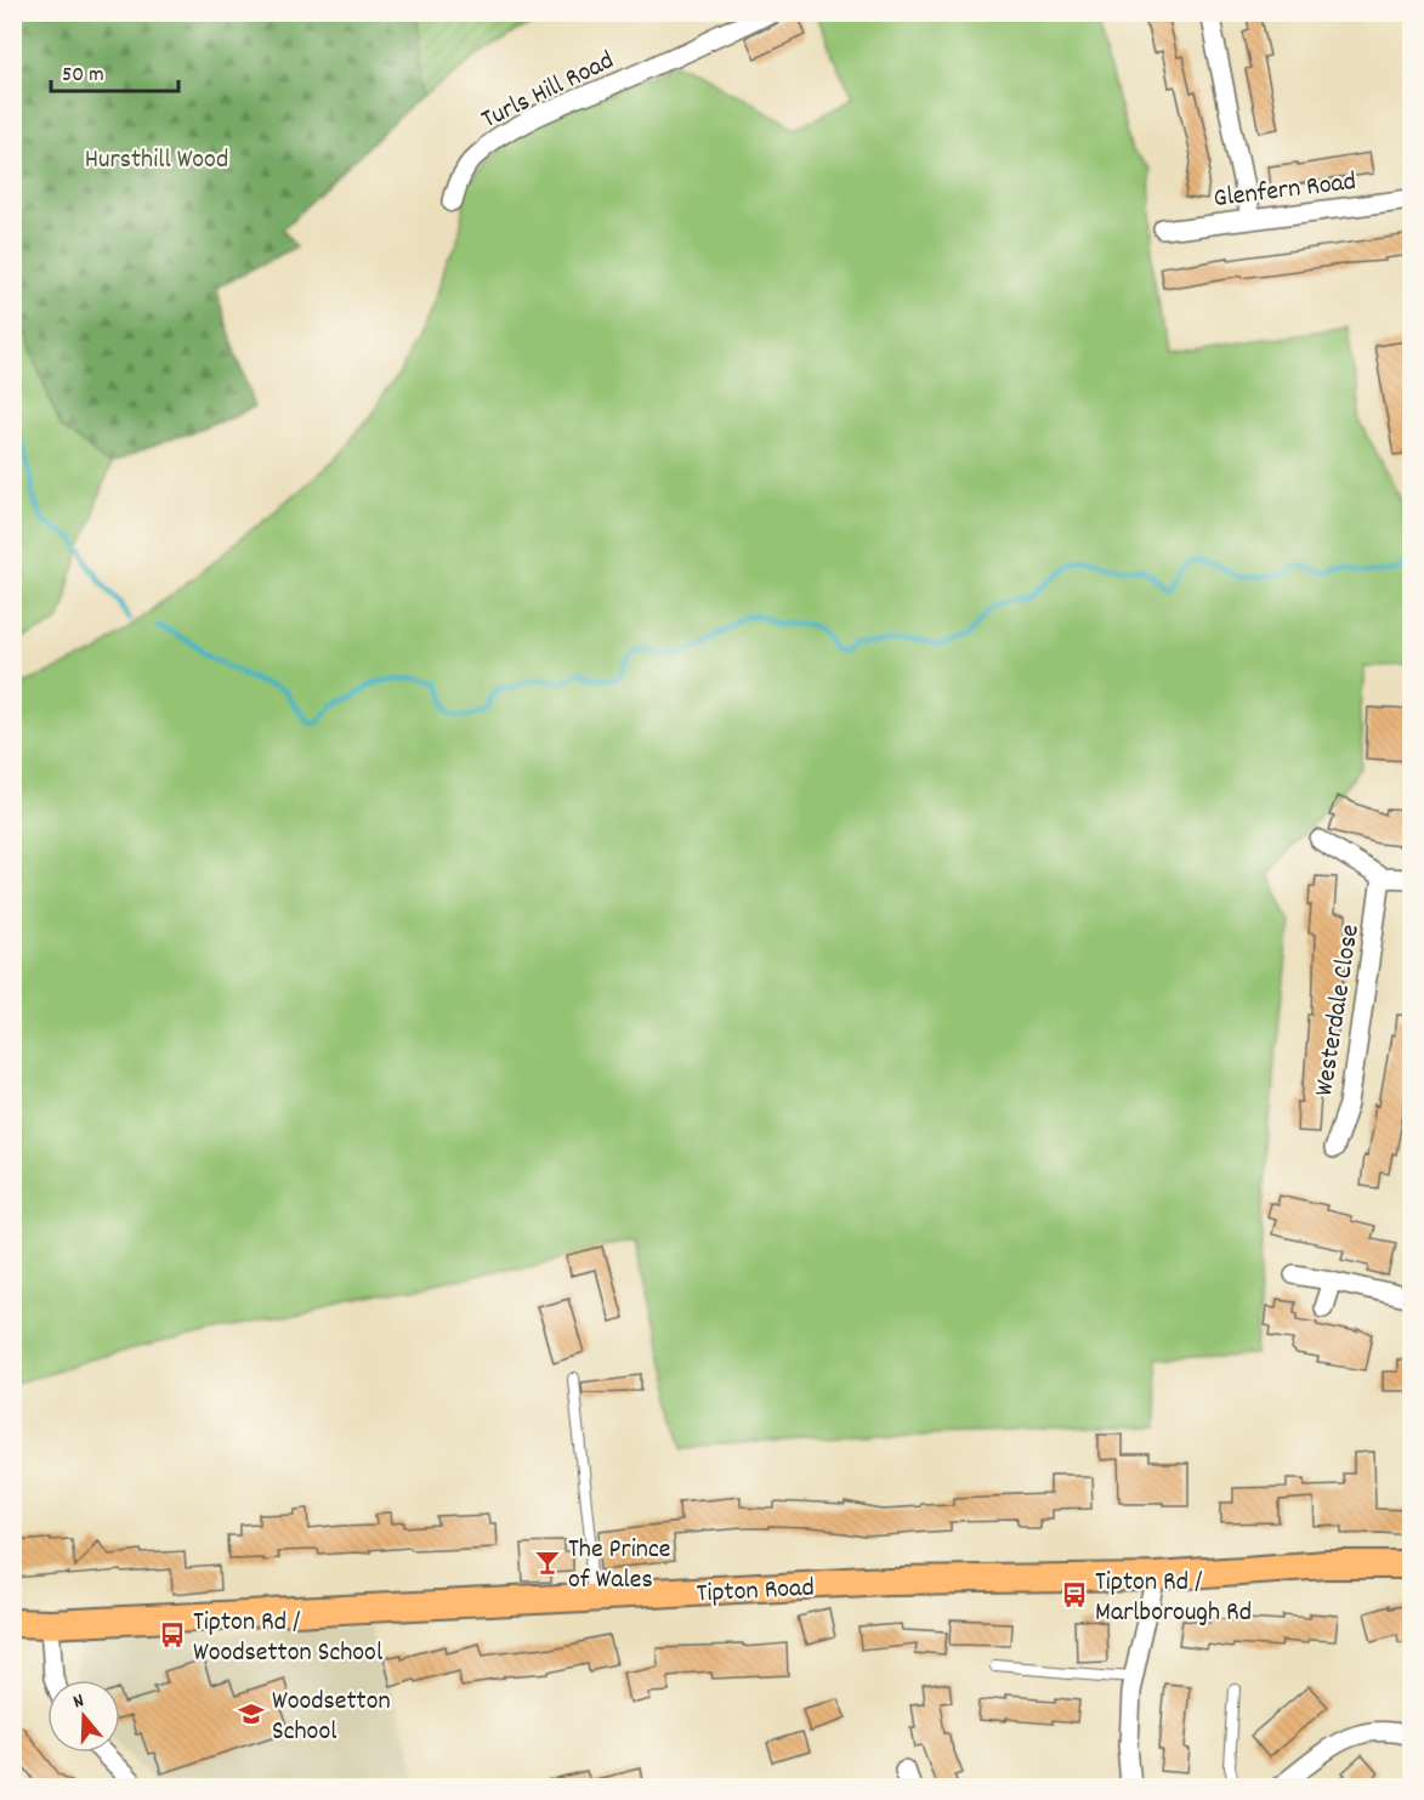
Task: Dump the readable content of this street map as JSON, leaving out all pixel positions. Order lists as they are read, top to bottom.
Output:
{
  "streets": {
    "main road": ["Tipton Road"],
    "street": ["Turls Hill Road", "Glenfern Road", "Westerdale Close"]
  },
  "parks": ["Hursthill Wood"],
  "places": {
    "bar": ["The Prince of Wales"],
    "bus stop": ["Tipton Rd / Marlborough Rd", "Tipton Rd / Woodsetton School"],
    "school or university": ["Woodsetton School"]
  },
  "scale_bar": "50 m",
  "north": "top"
}
